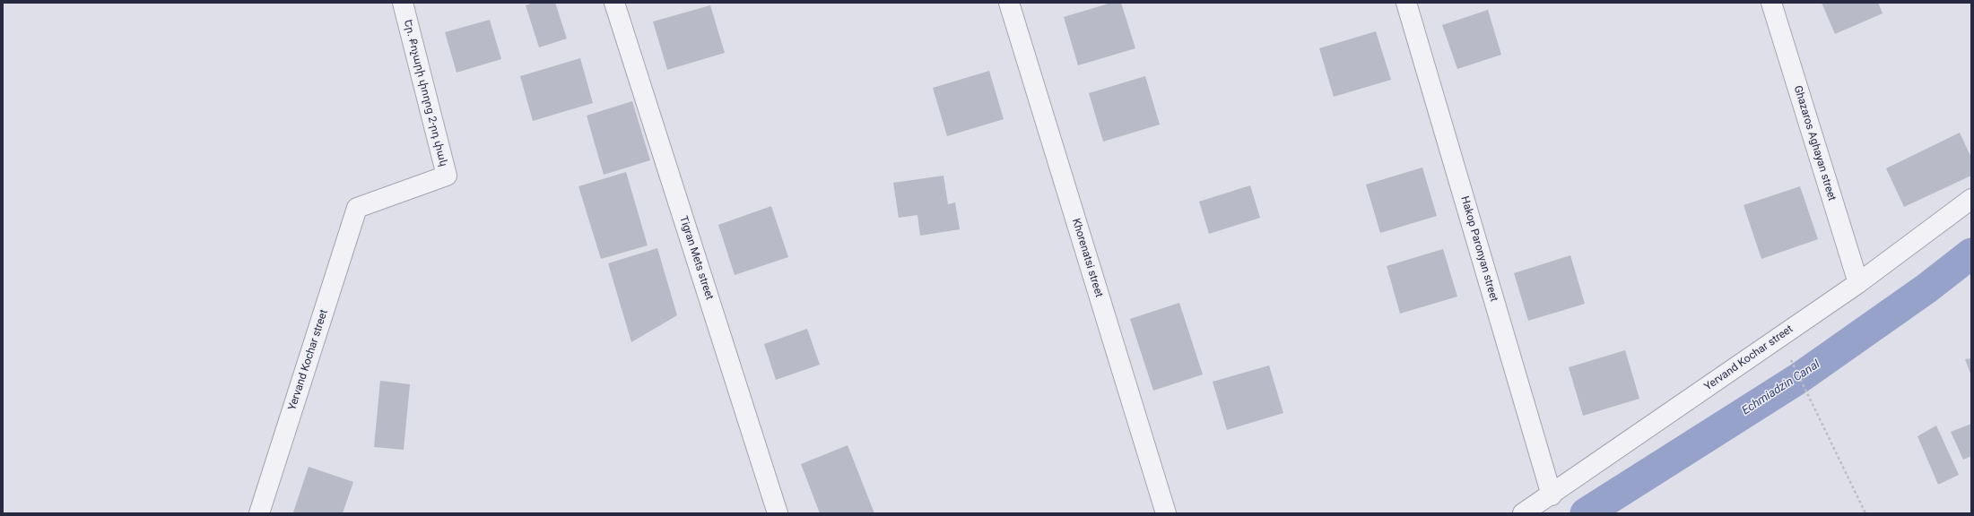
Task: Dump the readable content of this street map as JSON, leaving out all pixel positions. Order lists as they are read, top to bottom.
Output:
{
  "streets": {
    "street": [
      "Եր. Քոչարի փողոց 2-րդ փակ",
      "Ghazaros Aghayan street",
      "Hakop Paronyan street",
      "Tigran Mets street",
      "Khorenatsi street",
      "Yervand Kochar street"
    ]
  },
  "crossings": [
    ["Եր. Քոչարի փողոց 2-րդ փակ", "Yervand Kochar street"],
    ["Ghazaros Aghayan street", "Yervand Kochar street"],
    ["Hakop Paronyan street", "Yervand Kochar street"]
  ],
  "water": ["Echmiadzin Canal"]
}
